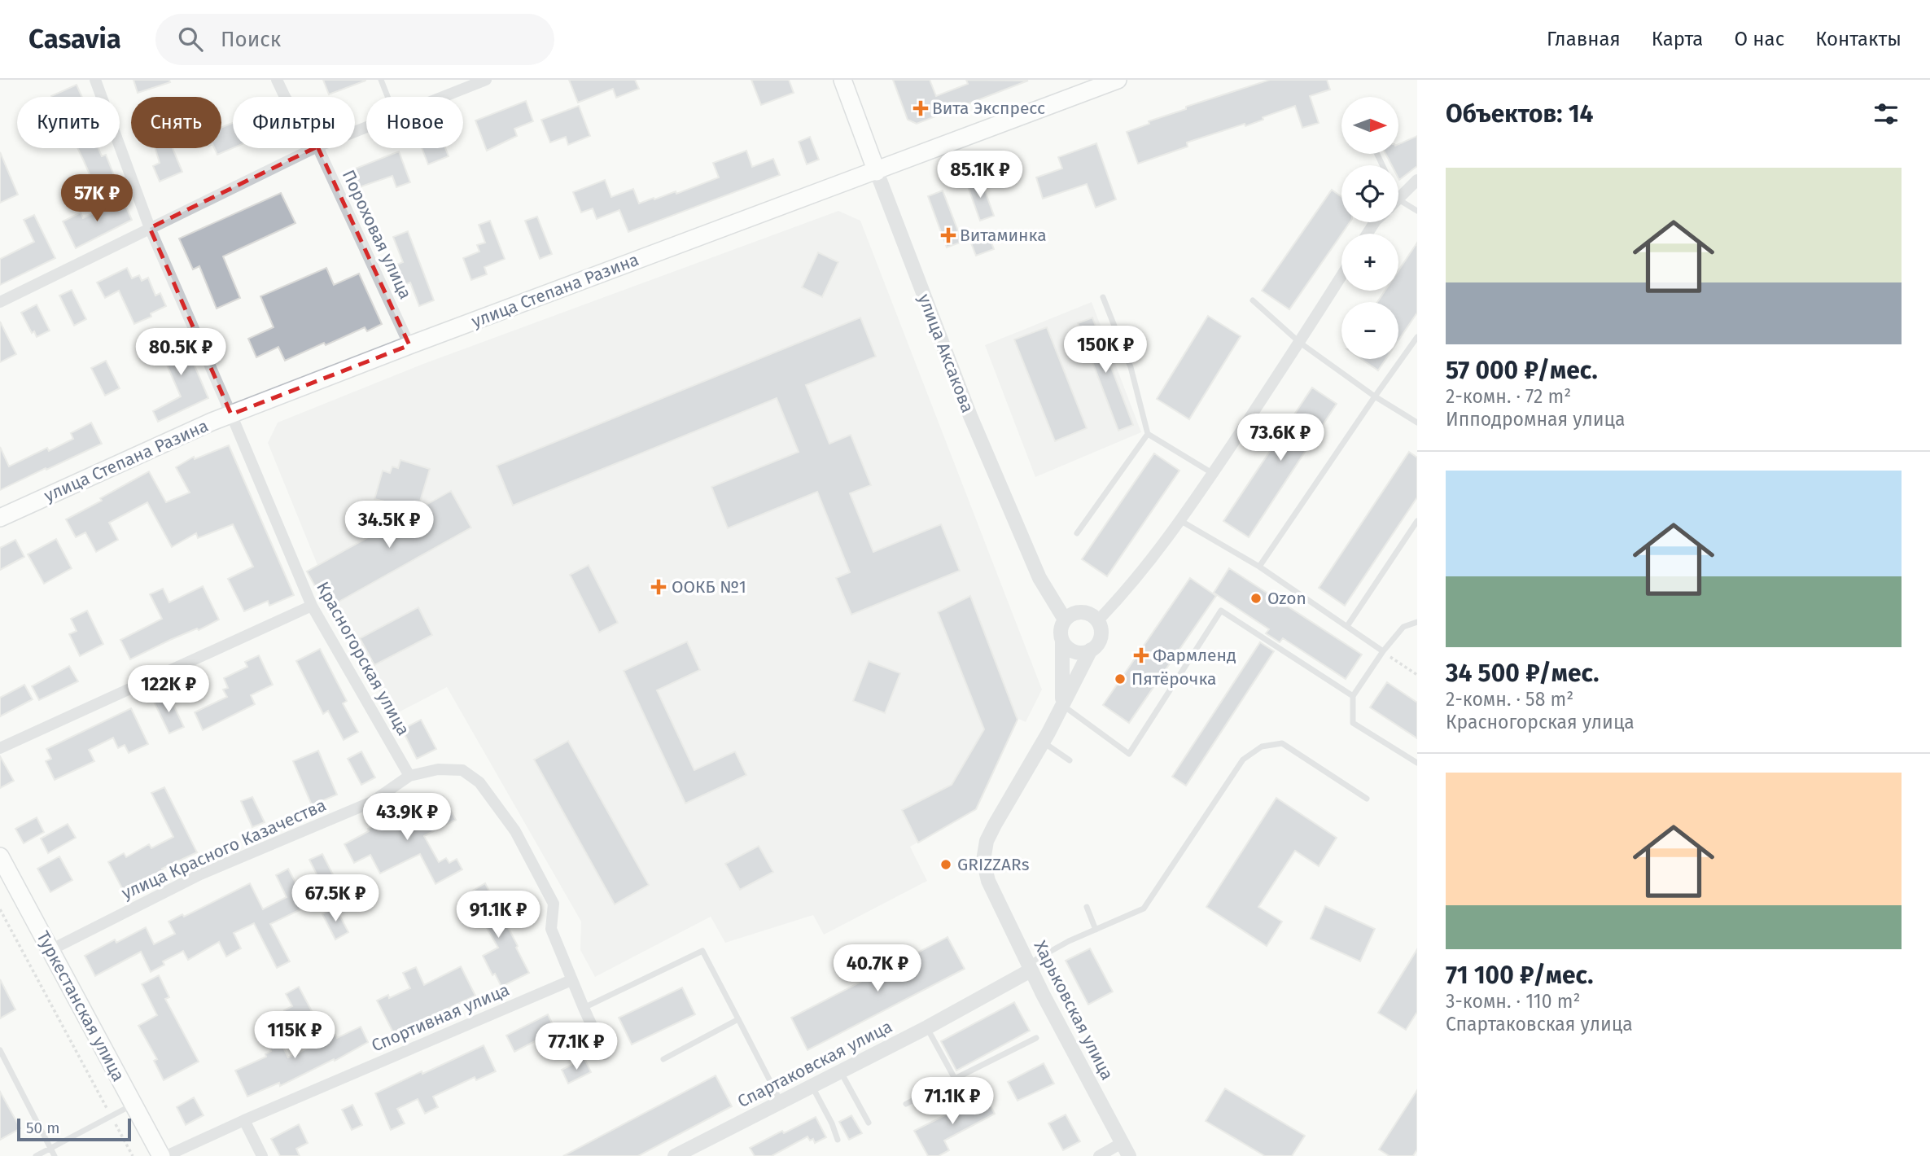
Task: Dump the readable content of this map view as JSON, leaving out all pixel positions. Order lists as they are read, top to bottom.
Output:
{
  "streets": {
    "main road": ["улица Степана Разина", "улица Аксакова", "Туркестанская улица"],
    "street": [
      "Пороховая улица",
      "Красногорская улица",
      "улица Красного Казачества",
      "Харьковская улица",
      "Спортивная улица",
      "Спартаковская улица"
    ]
  },
  "crossings": [
    ["Пороховая улица", "улица Степана Разина"],
    ["улица Степана Разина", "улица Аксакова"],
    ["улица Степана Разина", "Красногорская улица"],
    ["улица Аксакова", "Харьковская улица"],
    ["Красногорская улица", "улица Красного Казачества"],
    ["улица Красного Казачества", "Туркестанская улица"],
    ["Харьковская улица", "Спартаковская улица"]
  ],
  "places": {
    "health": [
      "Вита Экспресс",
      "Витаминка",
      "ООКБ №1",
      "Фармленд"
    ],
    "other": ["Ozon", "Пятёрочка", "GRIZZARs"]
  },
  "scale_bar": "50 m",
  "north": "right",
  "page": {
    "header": "Casavia",
    "search": "Поиск",
    "nav": [
      "Главная",
      "Карта",
      "О нас",
      "Контакты"
    ],
    "heading": "Объектов: 14",
    "map_buttons": ["+", "−"],
    "chip": [
      "Купить",
      "Снять",
      "Фильтры",
      "Новое"
    ],
    "list": [
      {
        "name": "57 000 ₽/мес.",
        "note": "2-комн. · 72 m² · Ипподромная улица"
      },
      {
        "name": "34 500 ₽/мес.",
        "note": "2-комн. · 58 m² · Красногорская улица"
      },
      {
        "name": "71 100 ₽/мес.",
        "note": "3-комн. · 110 m² · Спартаковская улица"
      }
    ],
    "price": [
      "85.1K ₽",
      "57K ₽",
      "150K ₽",
      "80.5K ₽",
      "73.6K ₽",
      "34.5K ₽",
      "122K ₽",
      "43.9K ₽",
      "67.5K ₽",
      "91.1K ₽",
      "40.7K ₽",
      "115K ₽",
      "77.1K ₽",
      "71.1K ₽"
    ],
    "scale": "50 m"
  }
}
